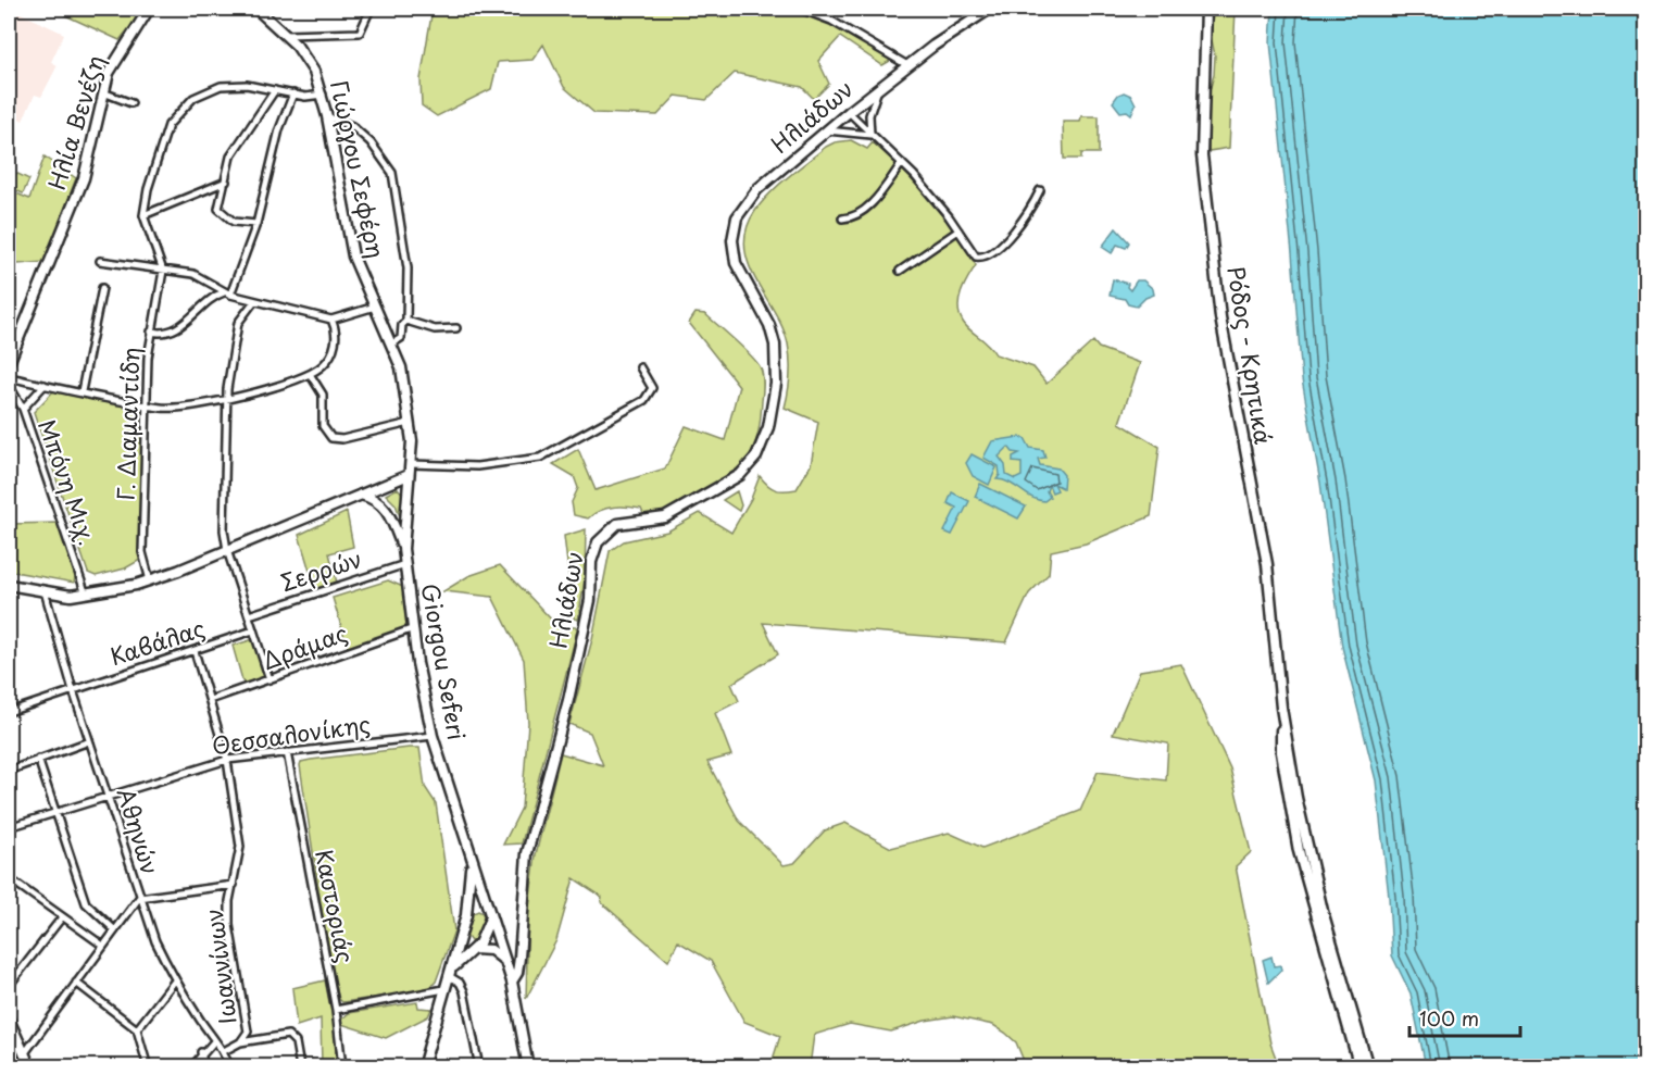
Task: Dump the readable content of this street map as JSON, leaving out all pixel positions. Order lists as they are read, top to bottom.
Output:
{
  "streets": {
    "main road": [
      "Ηλιάδων",
      "Ηλία Βενέζη",
      "Γιώργου Σεφέρη",
      "Ρόδος - Κρητικά",
      "Giorgou Seferi"
    ],
    "street": [
      "Γ. Διαμαντίδη",
      "Μπόνη Μιχ.",
      "Σερρών",
      "Καβάλας",
      "Δράμας",
      "Θεσσαλονίκης",
      "Αθηνών",
      "Καστοριάς",
      "Ιωαννίνων"
    ]
  },
  "crossings": [
    ["Γιώργου Σεφέρη", "Giorgou Seferi"],
    ["Σερρών", "Giorgou Seferi"],
    ["Καβάλας", "Αθηνών"],
    ["Καβάλας", "Ιωαννίνων"],
    ["Δράμας", "Giorgou Seferi"],
    ["Δράμας", "Ιωαννίνων"],
    ["Giorgou Seferi", "Θεσσαλονίκης"],
    ["Θεσσαλονίκης", "Αθηνών"],
    ["Θεσσαλονίκης", "Καστοριάς"],
    ["Θεσσαλονίκης", "Ιωαννίνων"]
  ],
  "scale_bar": "100 m"
}
